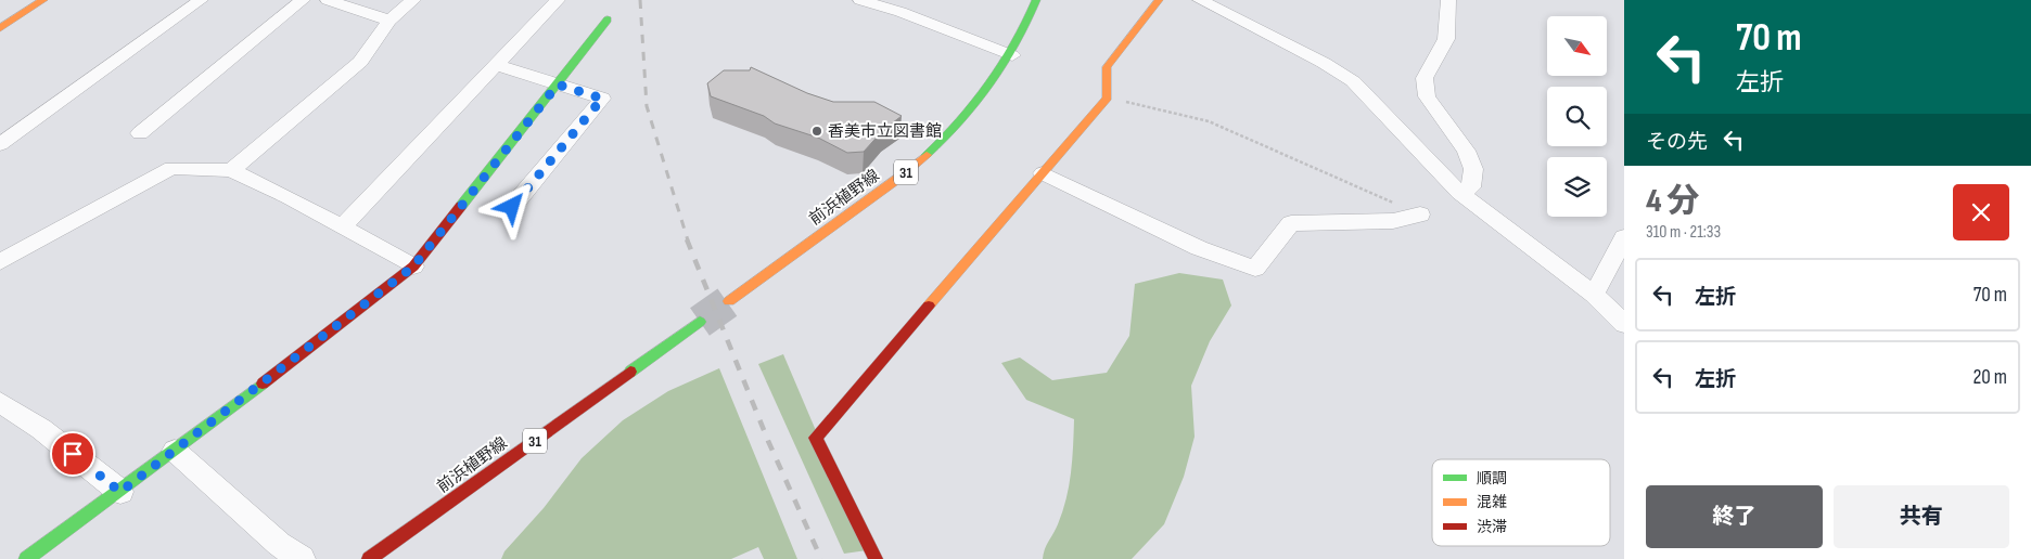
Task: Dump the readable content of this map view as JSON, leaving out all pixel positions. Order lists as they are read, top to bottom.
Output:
{
  "streets": {
    "main road": ["31", "前浜植野線"]
  },
  "places": ["香美市立図書館"],
  "legend": ["順調", "混雑", "渋滞"],
  "north": "bottom right",
  "page": {
    "turn": ["70 m", "左折"],
    "then": "その先",
    "heading": ["4 分", "310 m · 21:33"],
    "list": [
      {
        "name": "左折",
        "value": "70 m"
      },
      {
        "name": "左折",
        "value": "20 m"
      }
    ],
    "buttons": ["終了", "共有"]
  }
}
